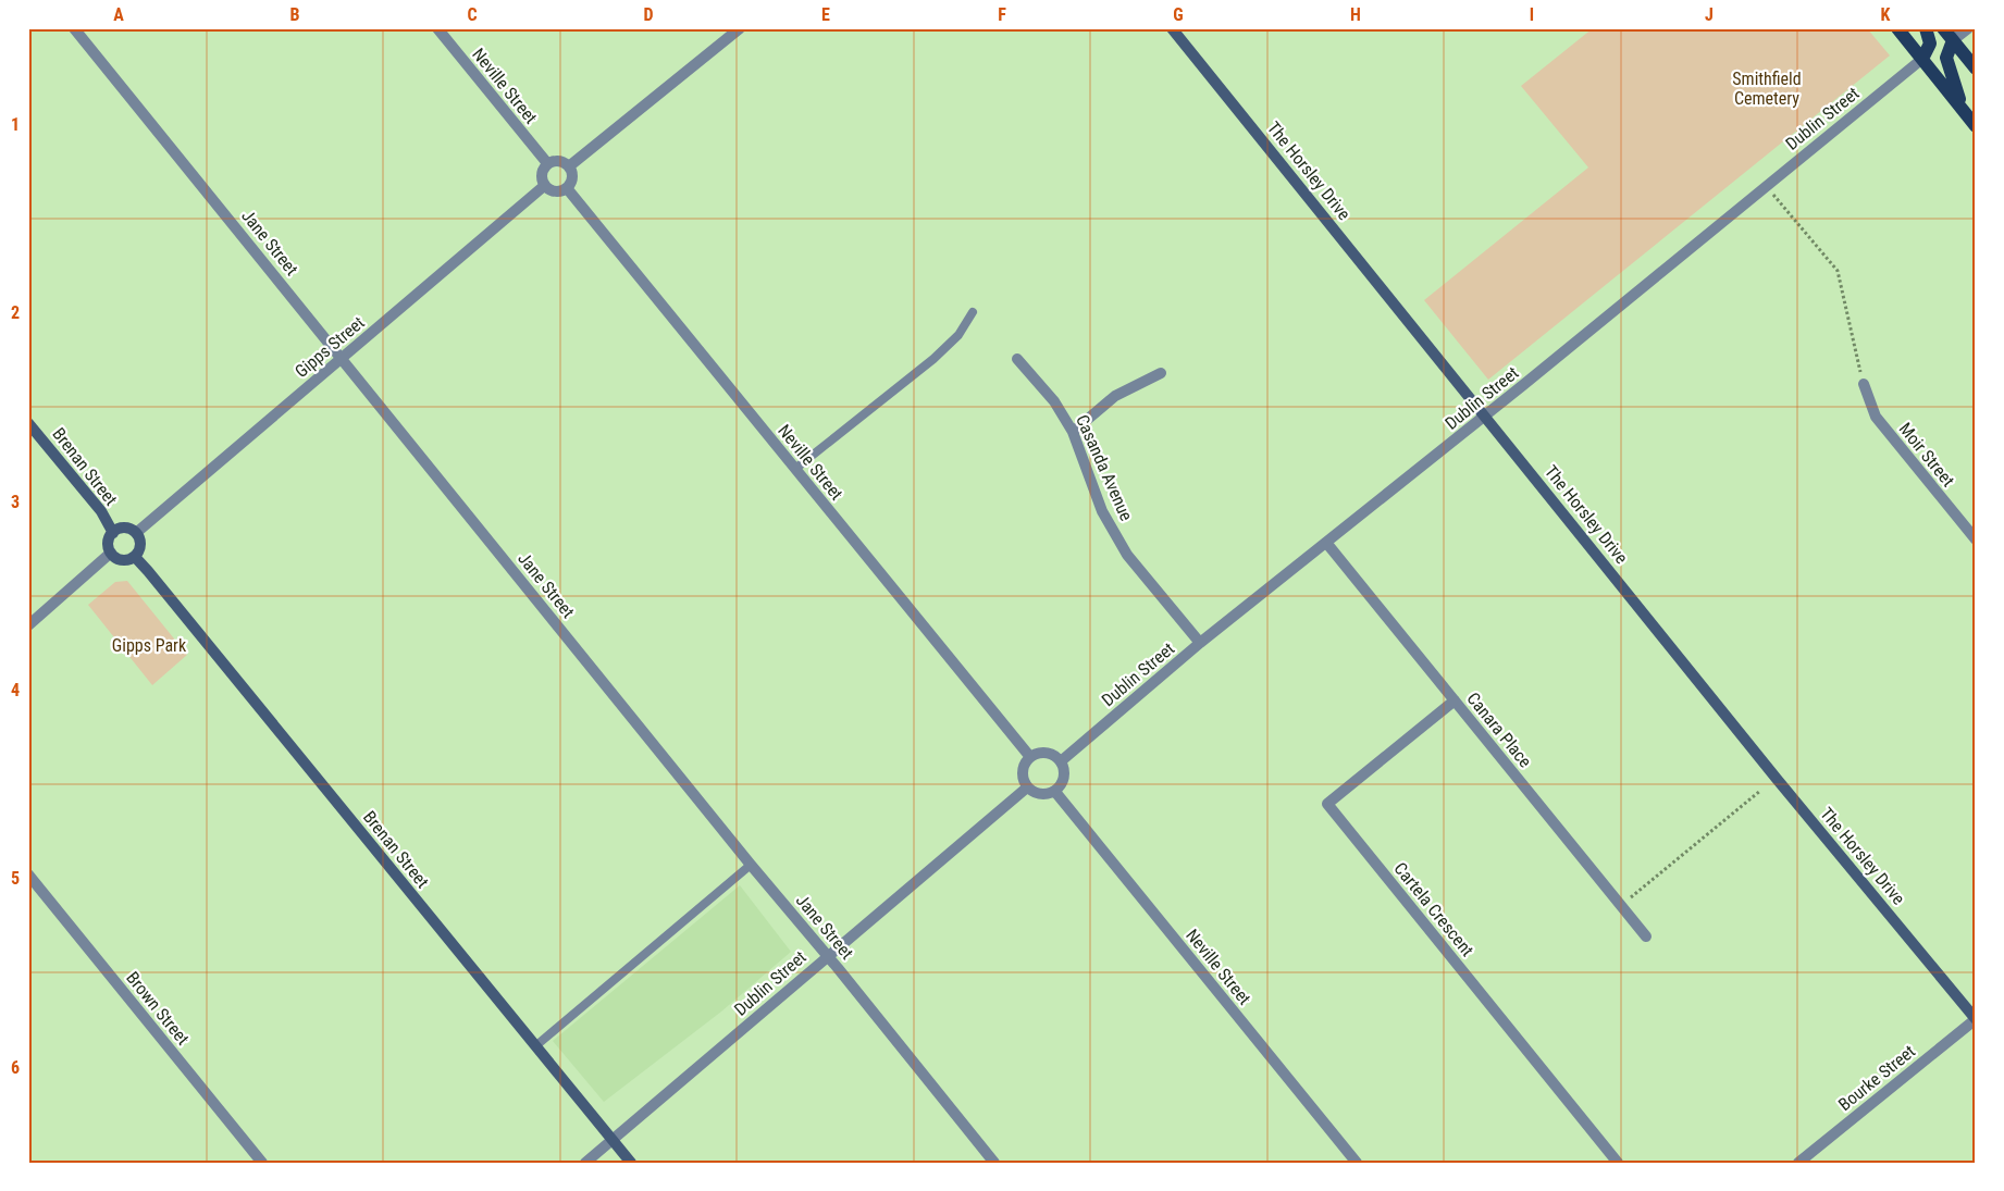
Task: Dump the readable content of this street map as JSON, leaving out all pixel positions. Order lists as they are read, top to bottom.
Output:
{
  "streets": {
    "main road": ["The Horsley Drive", "Brenan Street"],
    "street": [
      "Neville Street",
      "Dublin Street",
      "Jane Street",
      "Gipps Street",
      "Moir Street",
      "Casanda Avenue",
      "Canara Place",
      "Cartela Crescent",
      "Brown Street",
      "Bourke Street"
    ]
  },
  "crossings": [
    ["Neville Street", "Dublin Street"],
    ["Neville Street", "Gipps Street"],
    ["Dublin Street", "The Horsley Drive"],
    ["Dublin Street", "Jane Street"],
    ["Dublin Street", "Brenan Street"],
    ["Dublin Street", "Casanda Avenue"],
    ["Dublin Street", "Canara Place"],
    ["The Horsley Drive", "Bourke Street"],
    ["Jane Street", "Gipps Street"],
    ["Gipps Street", "Brenan Street"],
    ["Canara Place", "Cartela Crescent"]
  ],
  "parks": ["Smithfield Cemetery", "Gipps Park"],
  "grid": {
    "columns": [
      "A",
      "B",
      "C",
      "D",
      "E",
      "F",
      "G",
      "H",
      "I",
      "J",
      "K"
    ],
    "rows": [
      "1",
      "2",
      "3",
      "4",
      "5",
      "6"
    ]
  }
}
